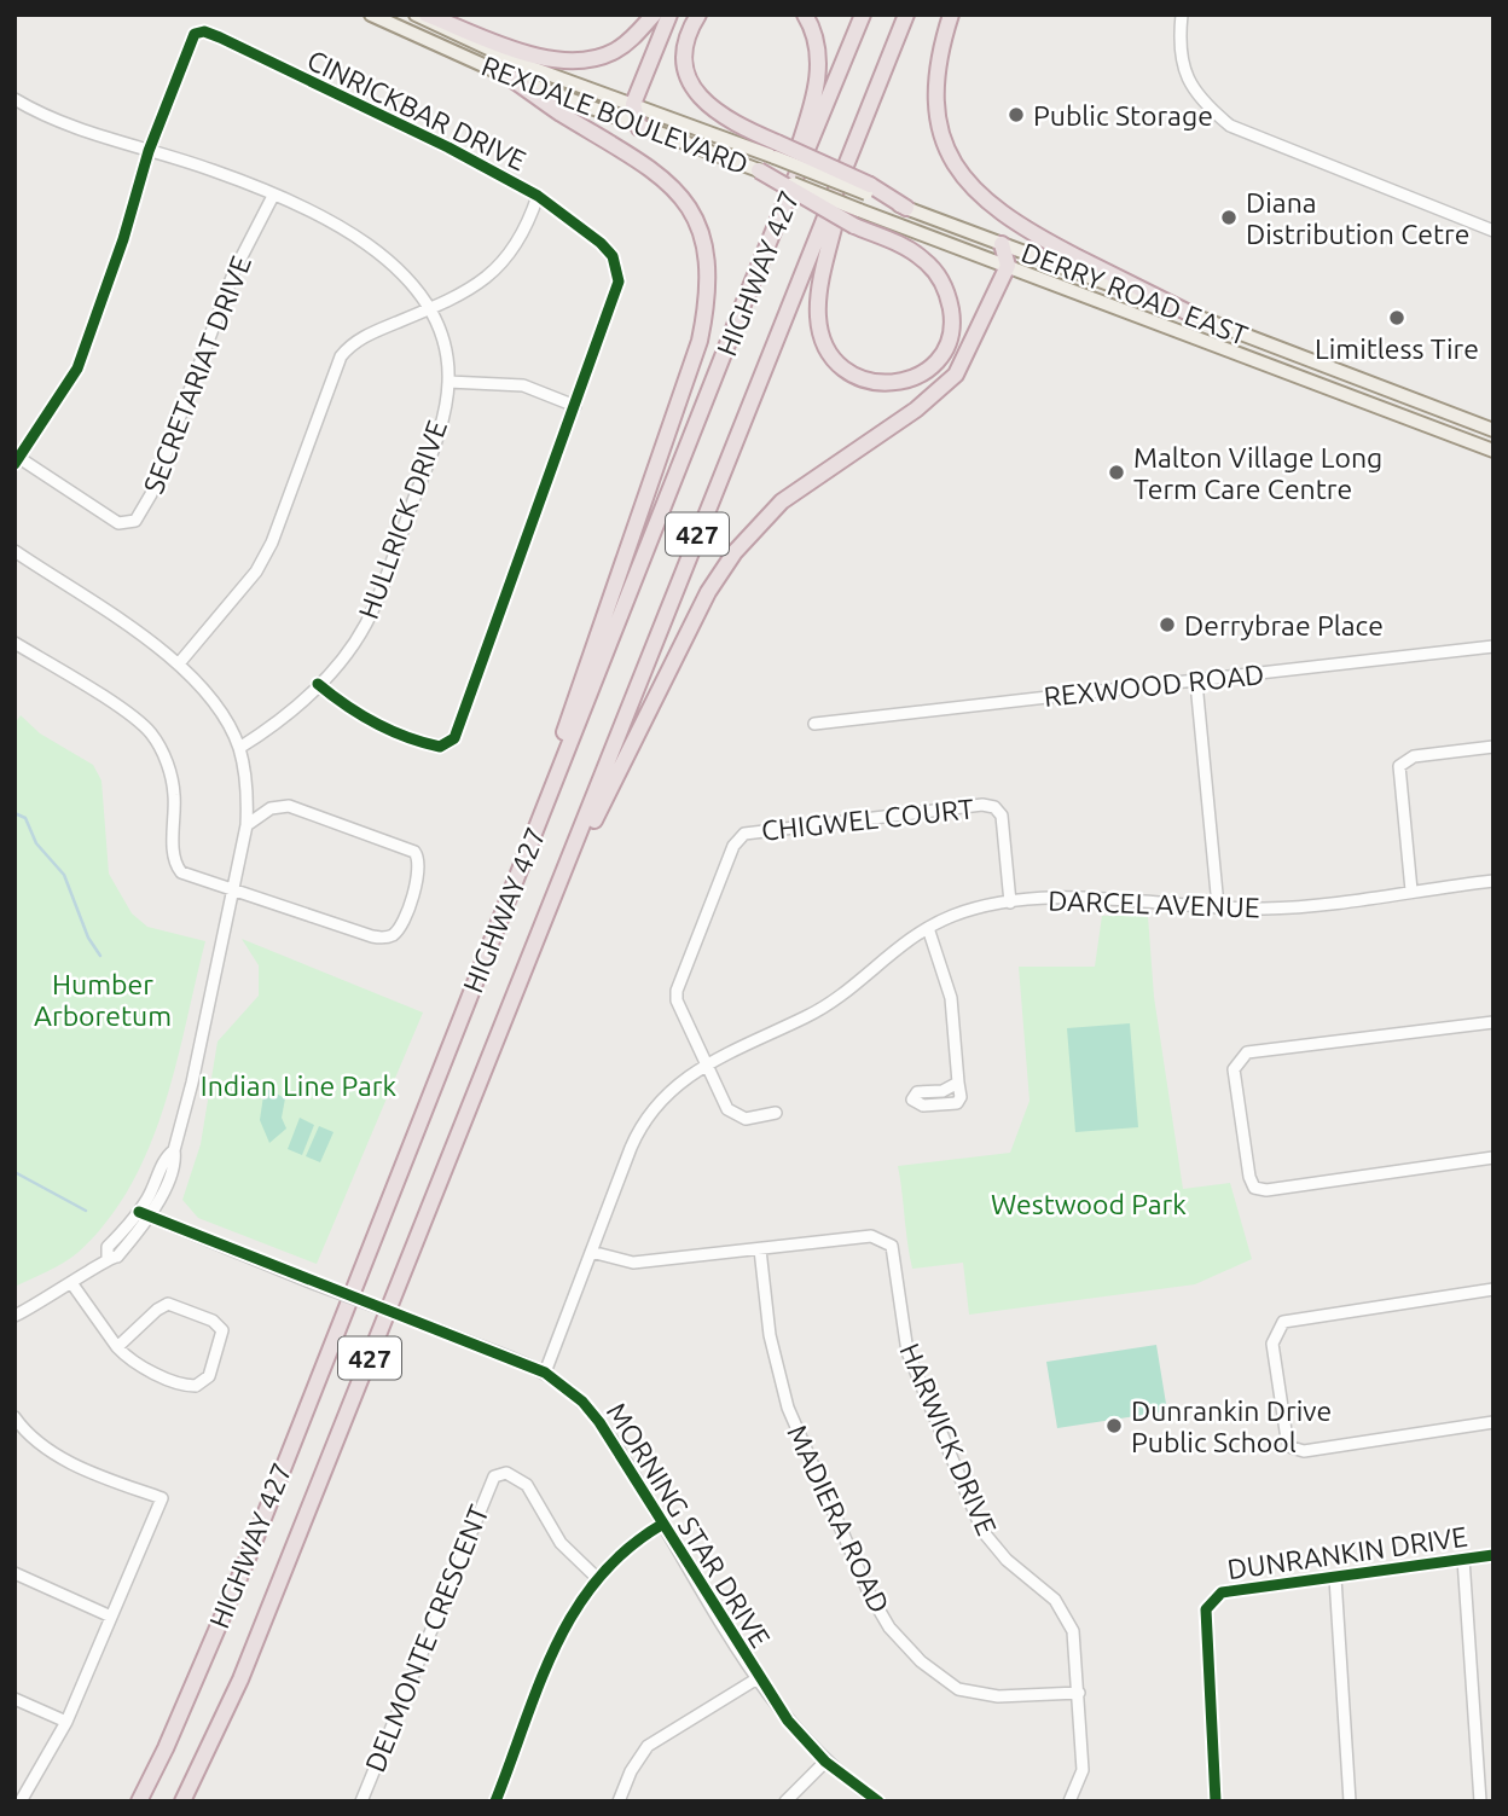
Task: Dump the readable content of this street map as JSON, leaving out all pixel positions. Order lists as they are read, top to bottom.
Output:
{
  "streets": {
    "highway": ["HIGHWAY 427", "427"],
    "main road": ["REXDALE BOULEVARD", "DERRY ROAD EAST"],
    "street": [
      "CINRICKBAR DRIVE",
      "SECRETARIAT DRIVE",
      "HULLRICK DRIVE",
      "REXWOOD ROAD",
      "CHIGWEL COURT",
      "DARCEL AVENUE",
      "HARWICK DRIVE",
      "MADIERA ROAD",
      "MORNING STAR DRIVE",
      "DUNRANKIN DRIVE",
      "DELMONTE CRESCENT"
    ]
  },
  "crossings": [
    ["CINRICKBAR DRIVE", "SECRETARIAT DRIVE"],
    ["CINRICKBAR DRIVE", "HULLRICK DRIVE"],
    ["SECRETARIAT DRIVE", "HULLRICK DRIVE"],
    ["CHIGWEL COURT", "DARCEL AVENUE"],
    ["DARCEL AVENUE", "HARWICK DRIVE"],
    ["DARCEL AVENUE", "MORNING STAR DRIVE"],
    ["HARWICK DRIVE", "MADIERA ROAD"]
  ],
  "parks": ["Humber Arboretum", "Indian Line Park", "Westwood Park"],
  "places": [
    "Public Storage",
    "Diana Distribution Cetre",
    "Limitless Tire",
    "Malton Village Long Term Care Centre",
    "Derrybrae Place",
    "Dunrankin Drive Public School"
  ]
}
